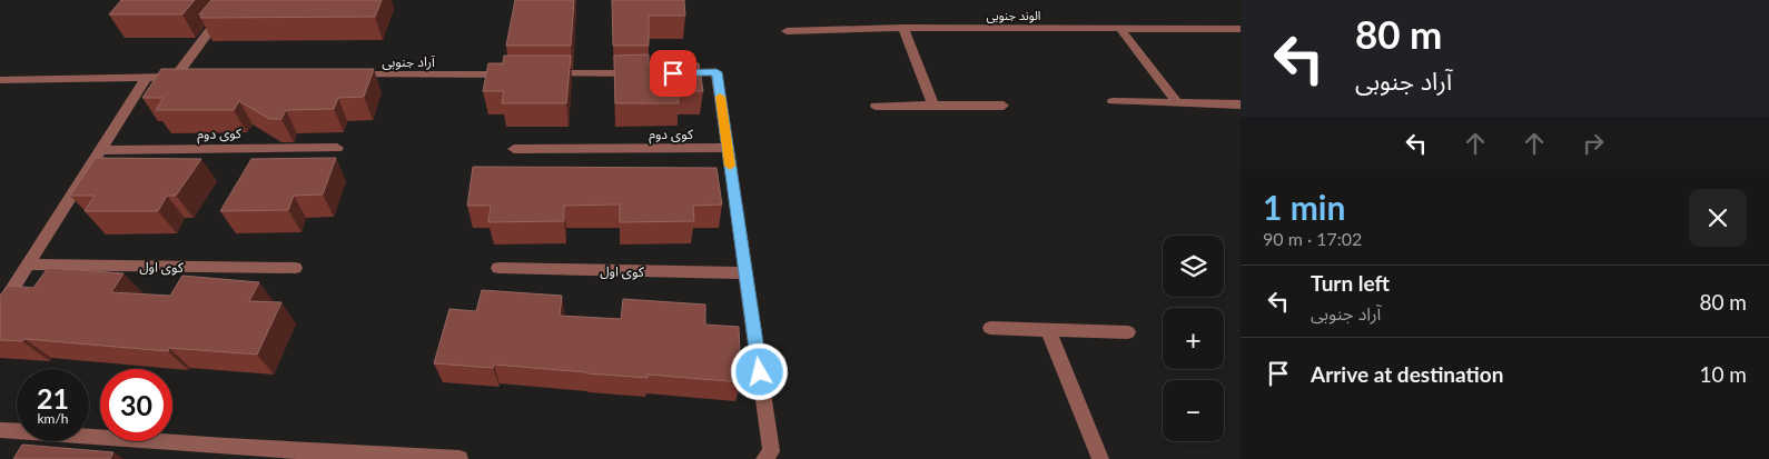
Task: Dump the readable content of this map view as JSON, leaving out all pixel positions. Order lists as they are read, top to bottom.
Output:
{
  "streets": {
    "street": [
      "الوند جنوبی",
      "آراد جنوبی",
      "کوی دوم",
      "کوی اول"
    ]
  },
  "page": {
    "turn": ["80 m", "آراد جنوبی"],
    "heading": ["1 min", "90 m · 17:02"],
    "map_buttons": ["+", "−"],
    "list": [
      {
        "name": "Turn left",
        "note": "آراد جنوبی",
        "value": "80 m"
      },
      {
        "name": "Arrive at destination",
        "value": "10 m"
      }
    ],
    "speed": "21 km/h",
    "limit": "30"
  }
}
